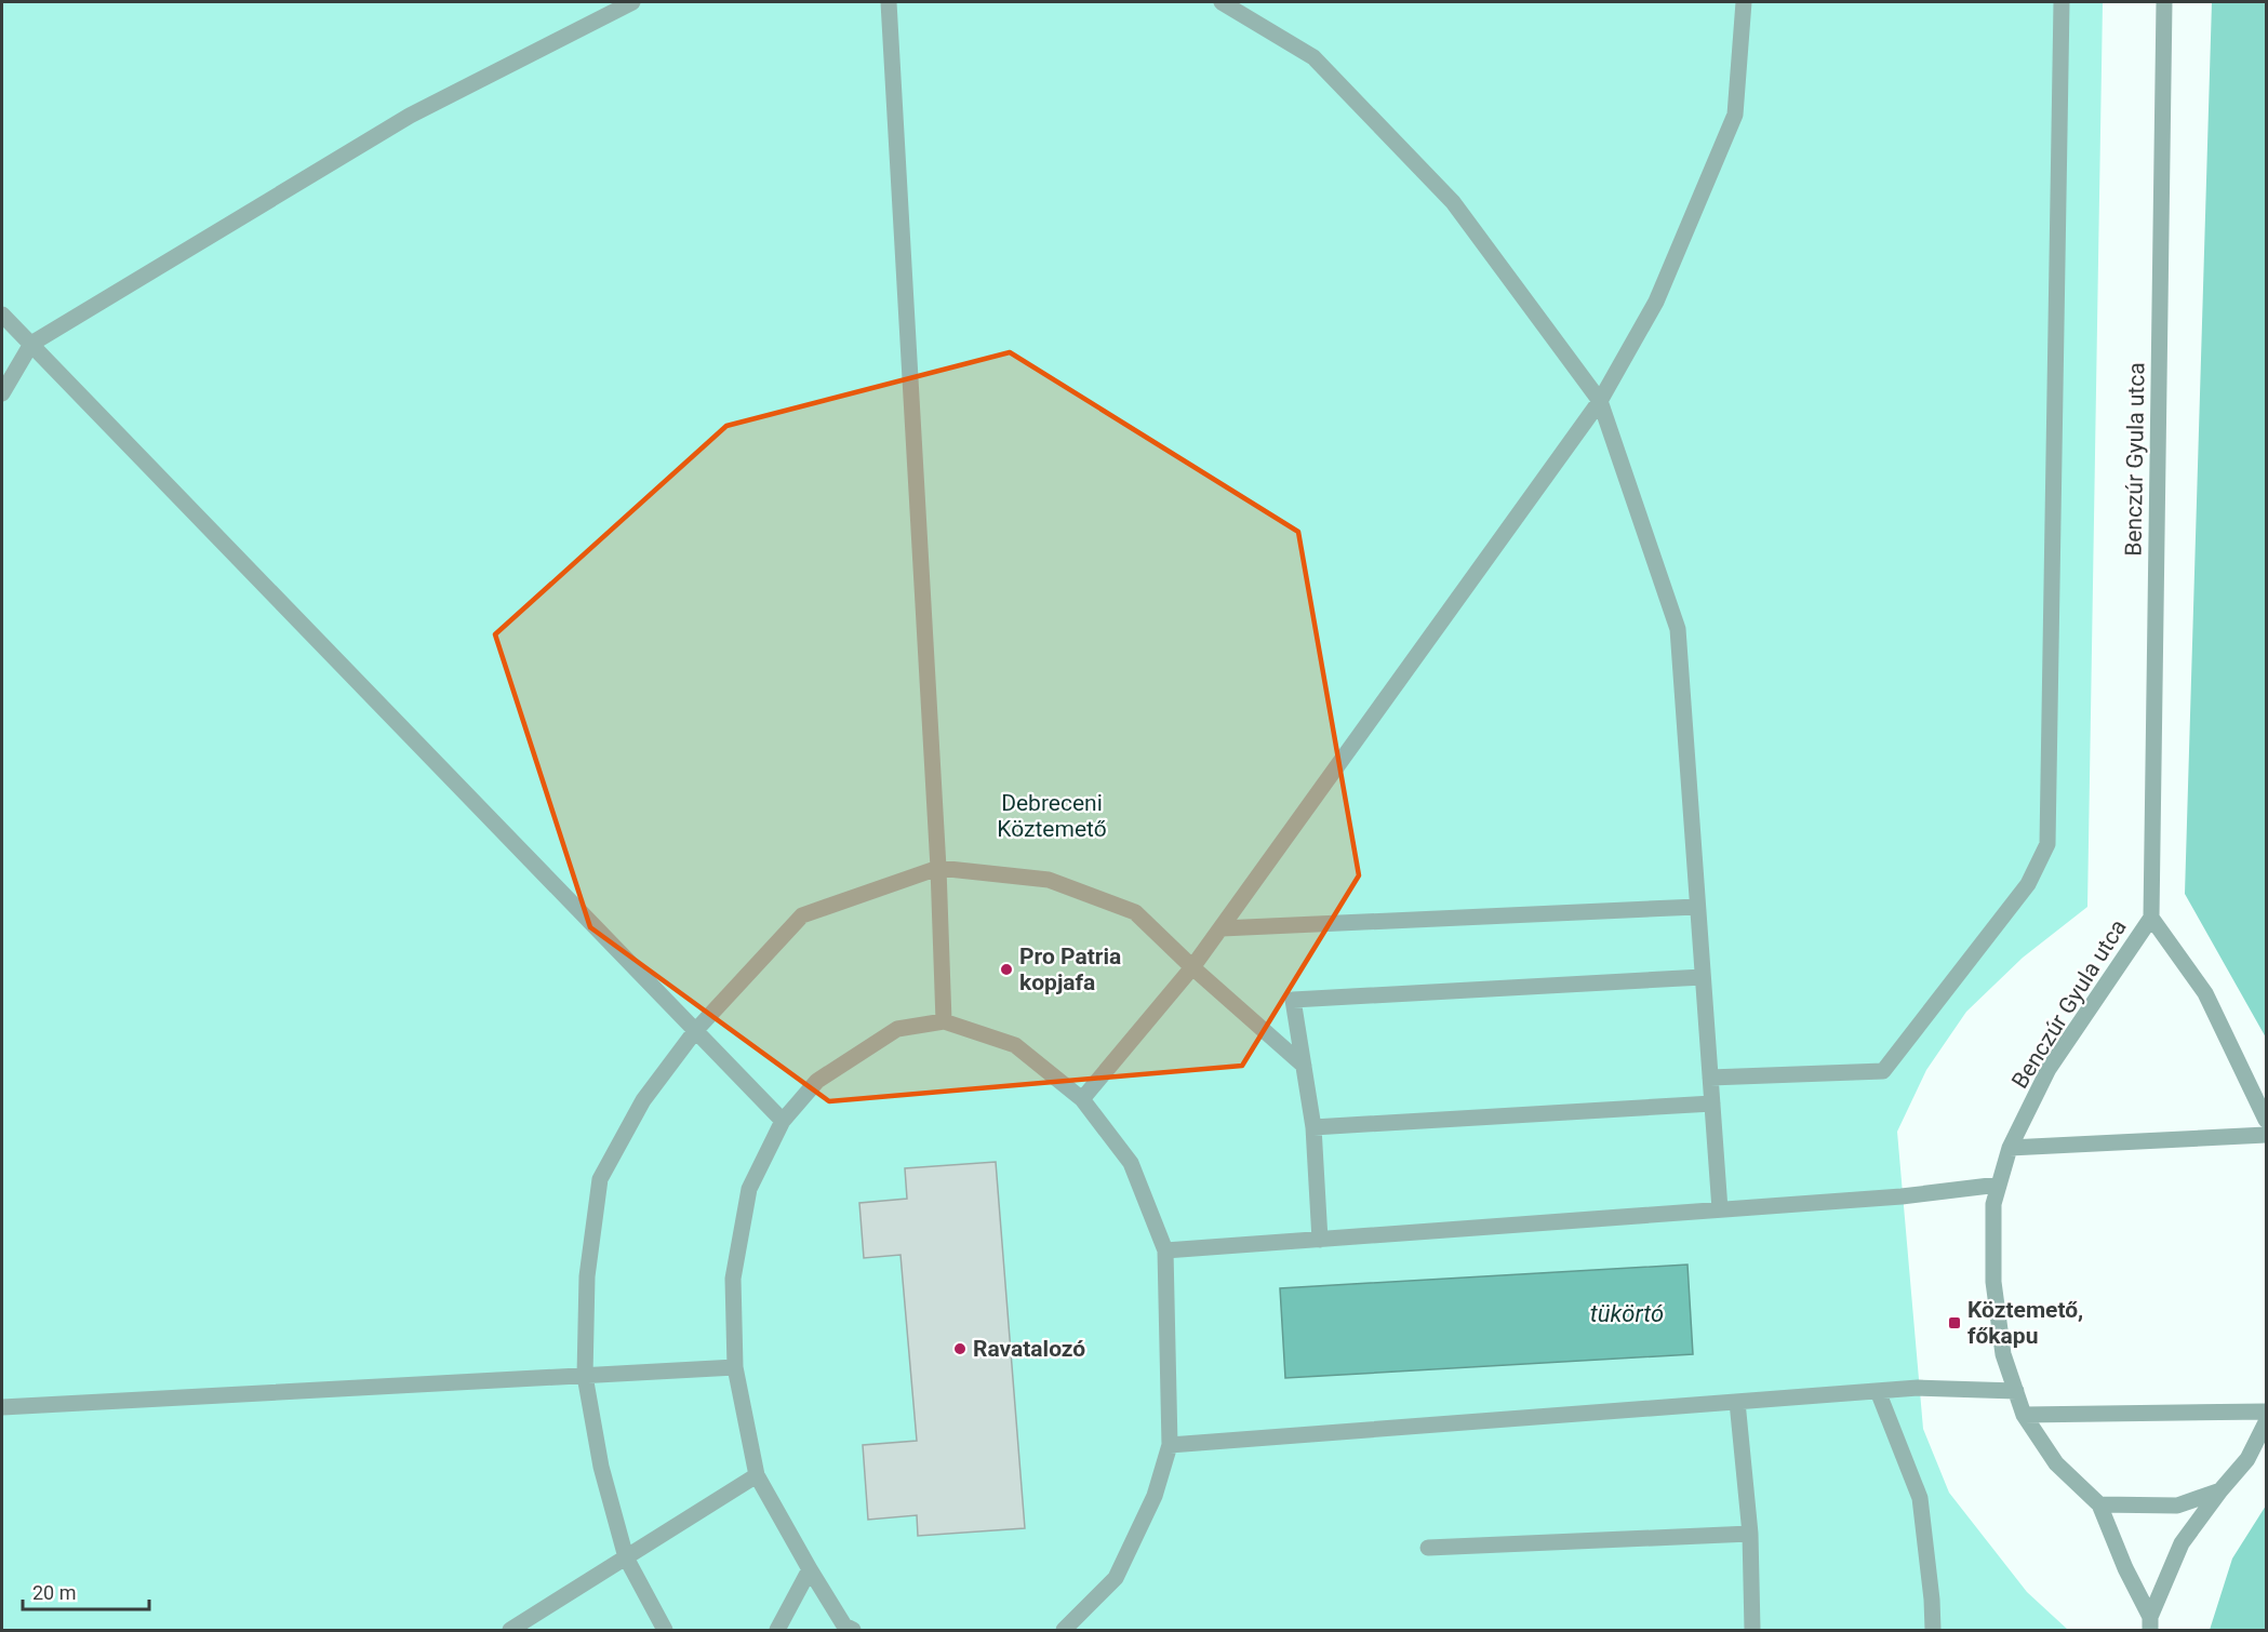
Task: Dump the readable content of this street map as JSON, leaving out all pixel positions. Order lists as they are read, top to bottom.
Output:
{
  "streets": {
    "street": ["Benczúr Gyula utca"]
  },
  "water": ["tükörtó"],
  "parks": ["Debreceni Köztemető"],
  "places": {
    "other": ["Pro Patria kopjafa", "Ravatalozó"],
    "transit": ["Köztemető, főkapu"]
  },
  "scale_bar": "20 m"
}
